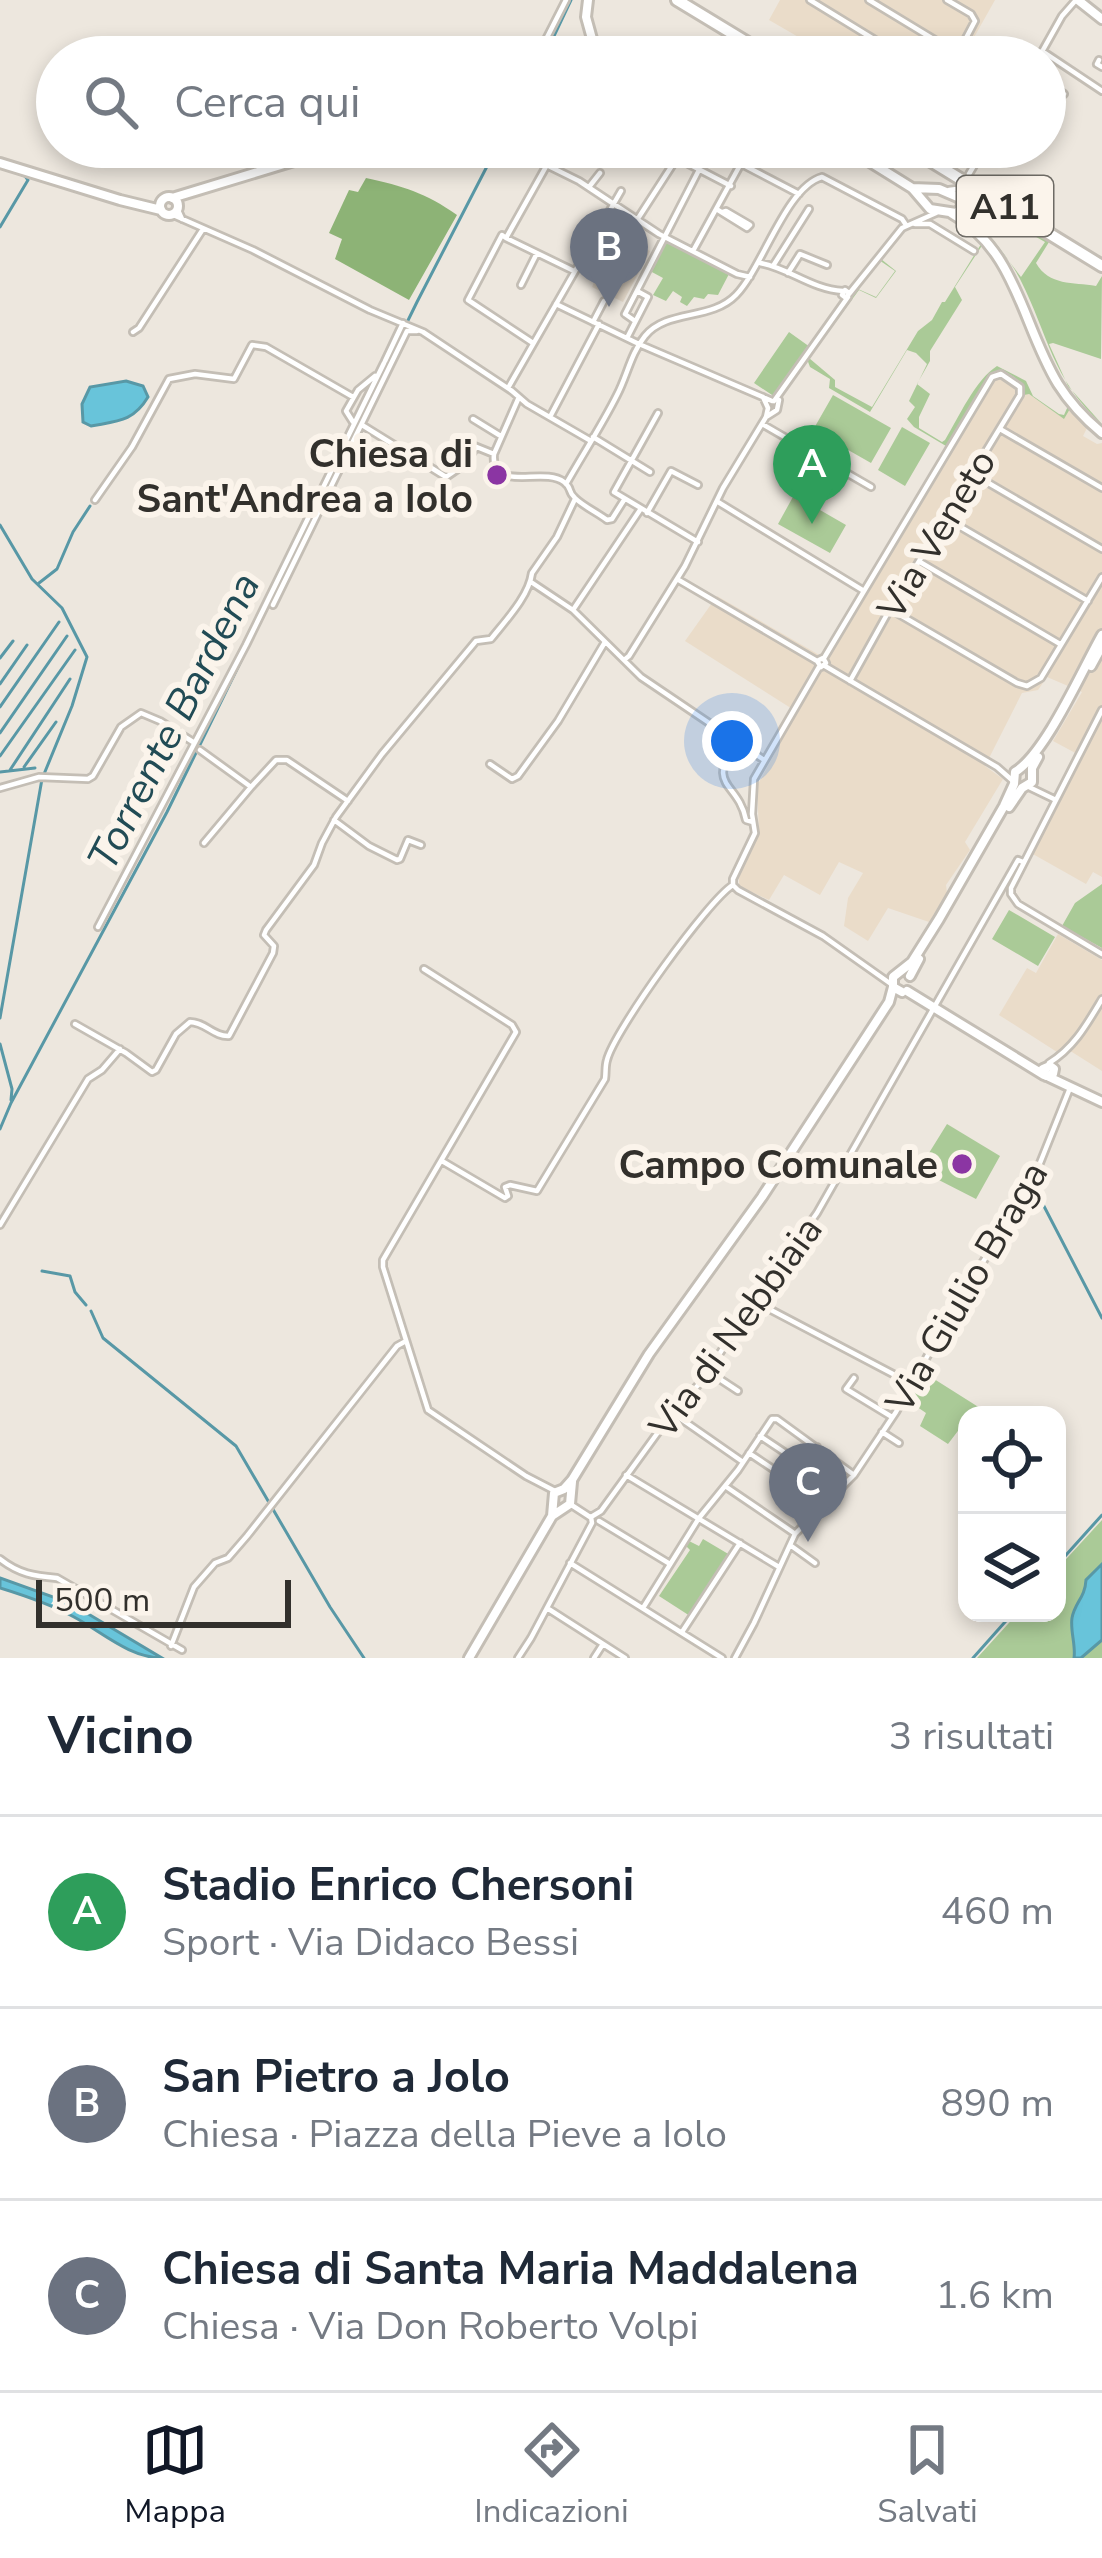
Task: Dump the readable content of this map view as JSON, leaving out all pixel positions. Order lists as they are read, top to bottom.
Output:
{
  "streets": {
    "highway": ["A11"],
    "street": ["Via Veneto", "Via Giulio Braga", "Via di Nebbiaia"]
  },
  "water": ["Torrente Bardena"],
  "places": ["Chiesa di Sant'Andrea a Iolo", "Campo Comunale"],
  "scale_bar": "500 m",
  "page": {
    "search": "Cerca qui",
    "pins": ["B", "A", "C"],
    "scale": "500 m",
    "heading": ["Vicino", "3 risultati"],
    "list": [
      {
        "mark": "A",
        "name": "Stadio Enrico Chersoni",
        "note": "Sport · Via Didaco Bessi",
        "value": "460 m"
      },
      {
        "mark": "B",
        "name": "San Pietro a Jolo",
        "note": "Chiesa · Piazza della Pieve a Iolo",
        "value": "890 m"
      },
      {
        "mark": "C",
        "name": "Chiesa di Santa Maria Maddalena",
        "note": "Chiesa · Via Don Roberto Volpi",
        "value": "1.6 km"
      }
    ],
    "nav": ["Mappa", "Indicazioni", "Salvati"]
  }
}
